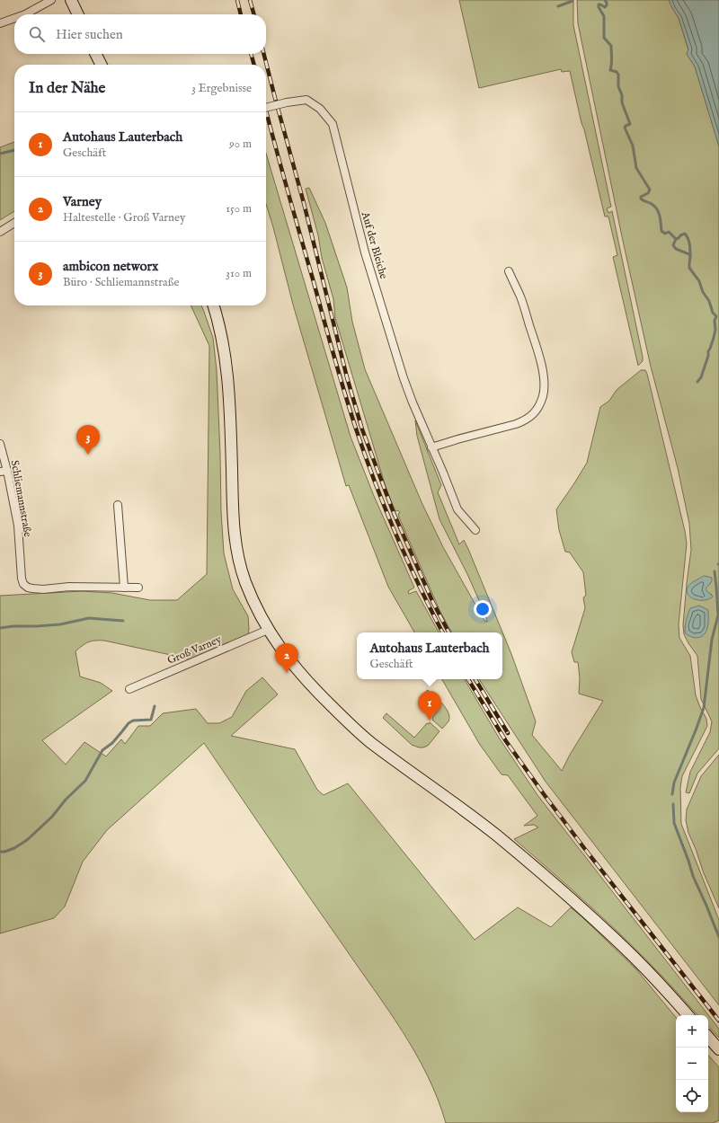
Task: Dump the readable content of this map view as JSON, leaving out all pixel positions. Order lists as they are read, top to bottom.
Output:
{
  "streets": {
    "street": ["Auf der Bleiche", "Schliemannstraße", "Groß Varney"]
  },
  "page": {
    "search": "Hier suchen",
    "heading": ["In der Nähe", "3 Ergebnisse"],
    "list": [
      {
        "mark": "1",
        "name": "Autohaus Lauterbach",
        "note": "Geschäft",
        "value": "90 m"
      },
      {
        "mark": "2",
        "name": "Varney",
        "note": "Haltestelle · Groß Varney",
        "value": "150 m"
      },
      {
        "mark": "3",
        "name": "ambicon networx",
        "note": "Büro · Schliemannstraße",
        "value": "310 m"
      }
    ],
    "pins": ["3", "2", "1"],
    "popup": ["Autohaus Lauterbach", "Geschäft"],
    "map_buttons": ["+", "−"]
  }
}
